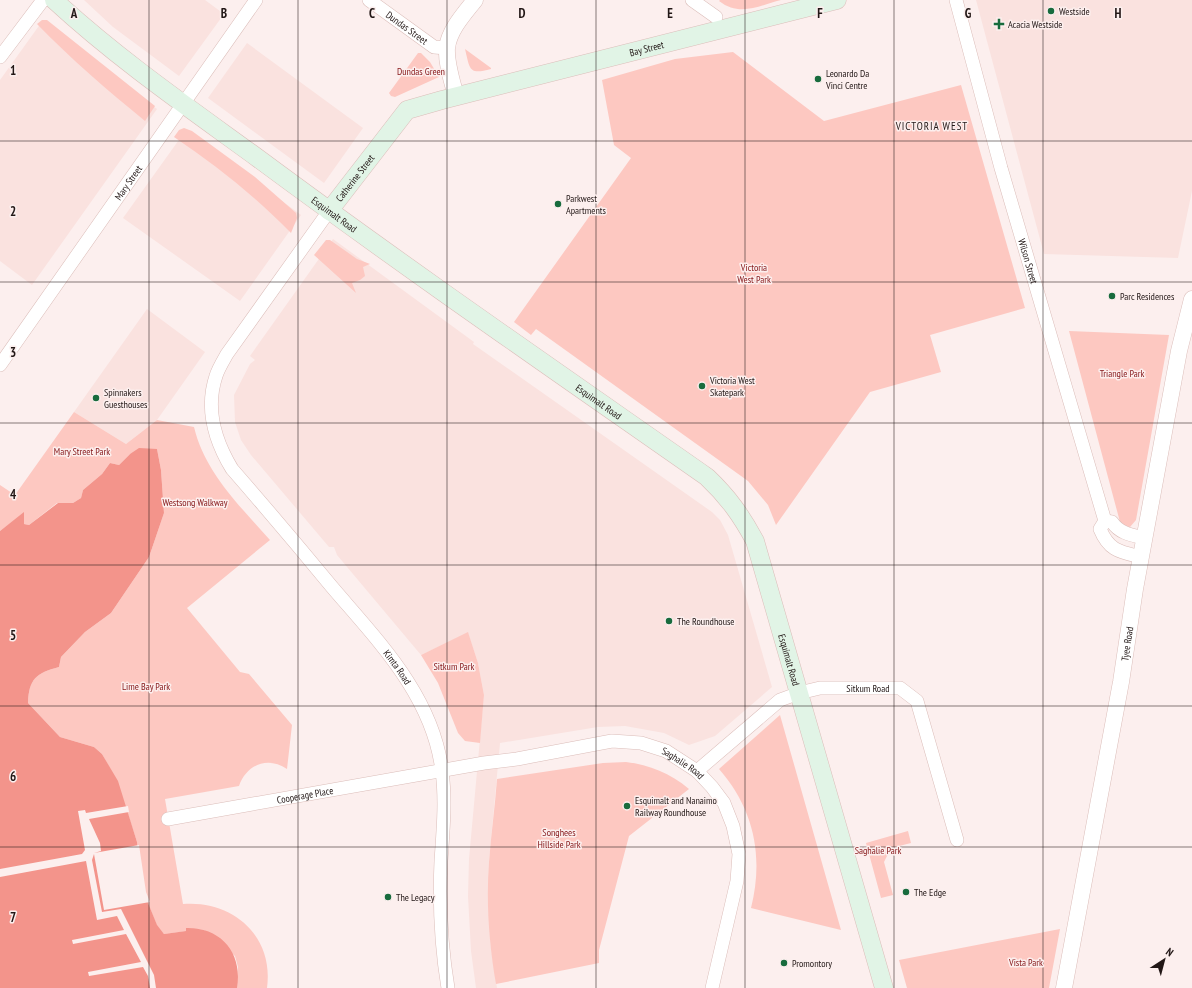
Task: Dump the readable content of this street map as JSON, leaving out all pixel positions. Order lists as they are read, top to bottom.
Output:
{
  "streets": {
    "main road": ["Bay Street", "Catherine Street", "Esquimalt Road"],
    "street": [
      "Dundas Street",
      "Mary Street",
      "Wilson Street",
      "Tyee Road",
      "Kimta Road",
      "Sitkum Road",
      "Saghalie Road",
      "Cooperage Place"
    ]
  },
  "crossings": [
    ["Bay Street", "Catherine Street"],
    ["Catherine Street", "Esquimalt Road"],
    ["Catherine Street", "Kimta Road"],
    ["Mary Street", "Esquimalt Road"],
    ["Esquimalt Road", "Sitkum Road"],
    ["Wilson Street", "Tyee Road"],
    ["Kimta Road", "Saghalie Road"],
    ["Kimta Road", "Cooperage Place"],
    ["Sitkum Road", "Saghalie Road"],
    ["Saghalie Road", "Cooperage Place"]
  ],
  "districts": ["VICTORIA WEST"],
  "parks": [
    "Dundas Green",
    "Victoria West Park",
    "Triangle Park",
    "Mary Street Park",
    "Westsong Walkway",
    "Sitkum Park",
    "Lime Bay Park",
    "Songhees Hillside Park",
    "Saghalie Park",
    "Vista Park"
  ],
  "places": {
    "other": [
      "Westside",
      "Leonardo Da Vinci Centre",
      "Parkwest Apartments",
      "Parc Residences",
      "Victoria West Skatepark",
      "Spinnakers Guesthouses",
      "The Roundhouse",
      "Esquimalt and Nanaimo Railway Roundhouse",
      "The Edge",
      "The Legacy",
      "Promontory"
    ],
    "health": ["Acacia Westside"]
  },
  "north": "top right",
  "grid": {
    "columns": [
      "A",
      "B",
      "C",
      "D",
      "E",
      "F",
      "G",
      "H"
    ],
    "rows": [
      "1",
      "2",
      "3",
      "4",
      "5",
      "6",
      "7"
    ]
  }
}
